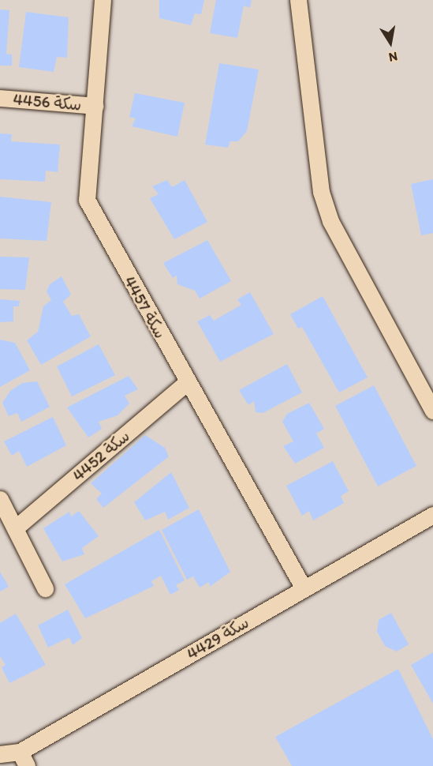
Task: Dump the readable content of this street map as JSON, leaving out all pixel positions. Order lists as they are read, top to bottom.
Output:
{
  "streets": {
    "street": [
      "سكة 4456",
      "سكة 4457",
      "سكة 4452",
      "سكة 4429"
    ]
  },
  "crossings": [
    ["سكة 4456", "سكة 4457"],
    ["سكة 4457", "سكة 4452"],
    ["سكة 4457", "سكة 4429"]
  ],
  "north": "bottom"
}
